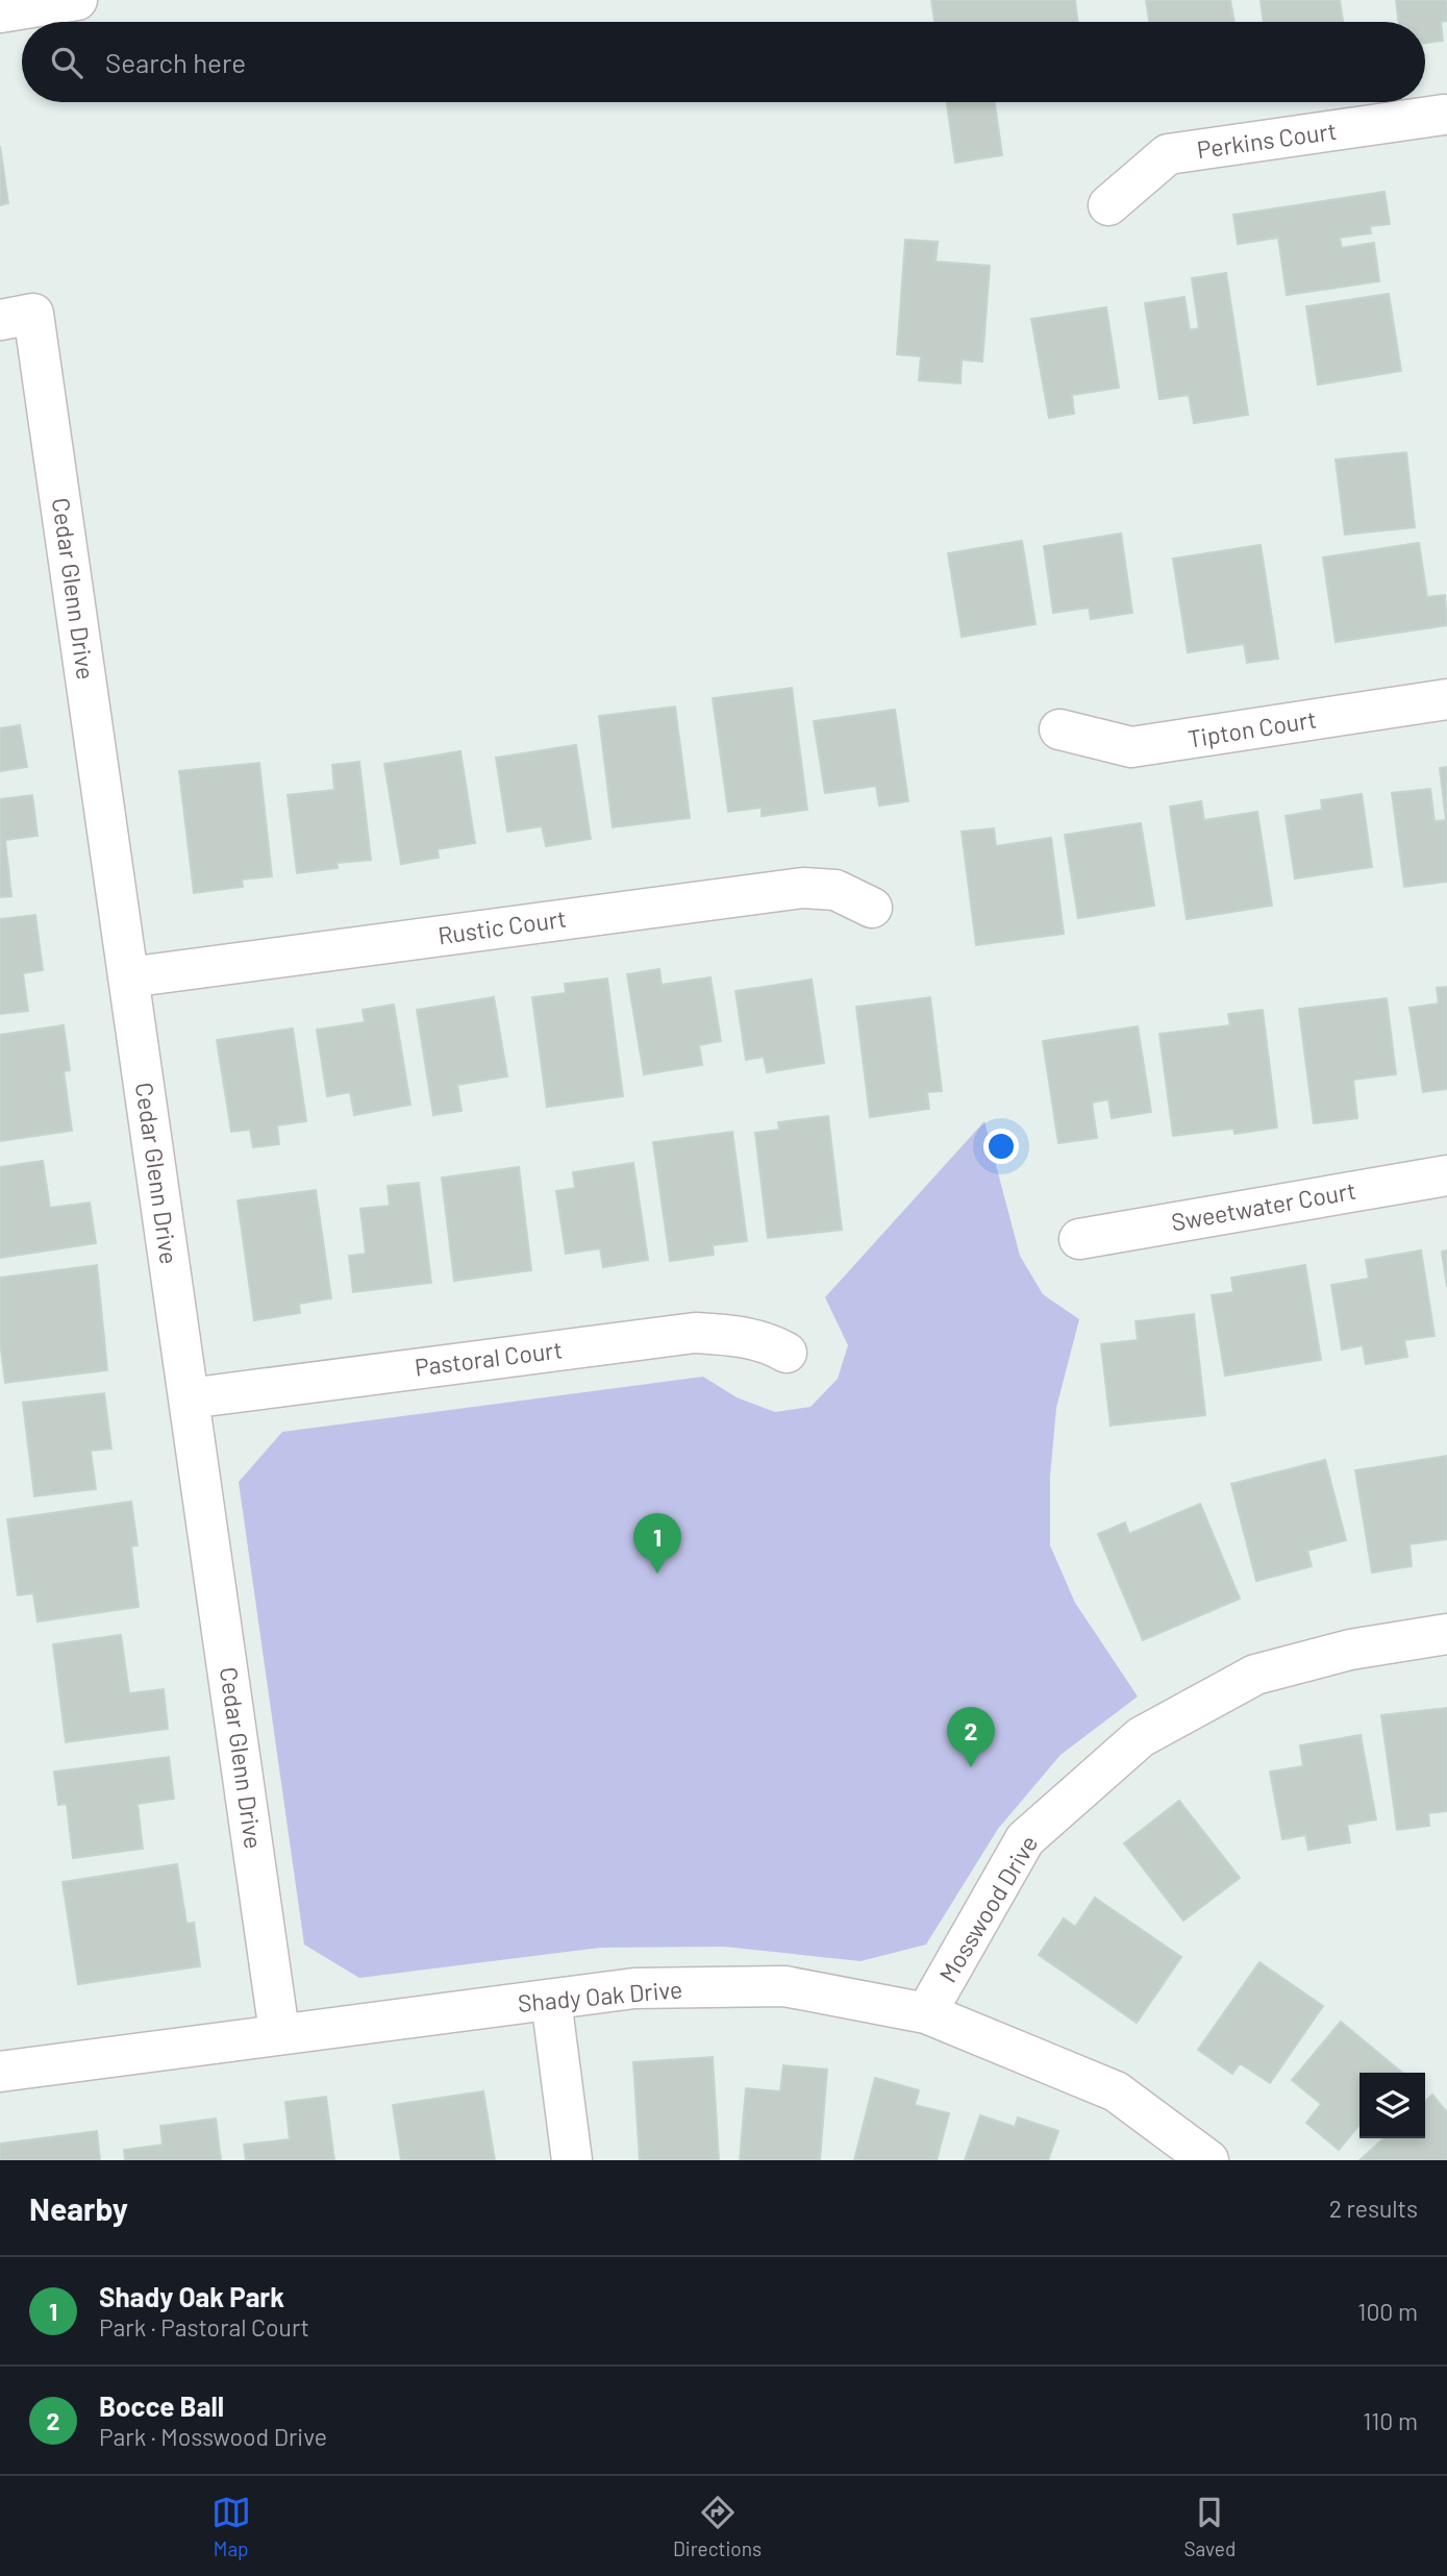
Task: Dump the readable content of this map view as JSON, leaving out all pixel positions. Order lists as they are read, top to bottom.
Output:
{
  "streets": {
    "street": [
      "Perkins Court",
      "Cedar Glenn Drive",
      "Tipton Court",
      "Rustic Court",
      "Sweetwater Court",
      "Pastoral Court",
      "Mosswood Drive",
      "Shady Oak Drive"
    ]
  },
  "crossings": [
    ["Cedar Glenn Drive", "Rustic Court"],
    ["Cedar Glenn Drive", "Pastoral Court"],
    ["Cedar Glenn Drive", "Shady Oak Drive"],
    ["Mosswood Drive", "Shady Oak Drive"]
  ],
  "page": {
    "search": "Search here",
    "pins": ["1", "2"],
    "heading": ["Nearby", "2 results"],
    "list": [
      {
        "mark": "1",
        "name": "Shady Oak Park",
        "note": "Park · Pastoral Court",
        "value": "100 m"
      },
      {
        "mark": "2",
        "name": "Bocce Ball",
        "note": "Park · Mosswood Drive",
        "value": "110 m"
      }
    ],
    "nav": ["Map", "Directions", "Saved"]
  }
}
